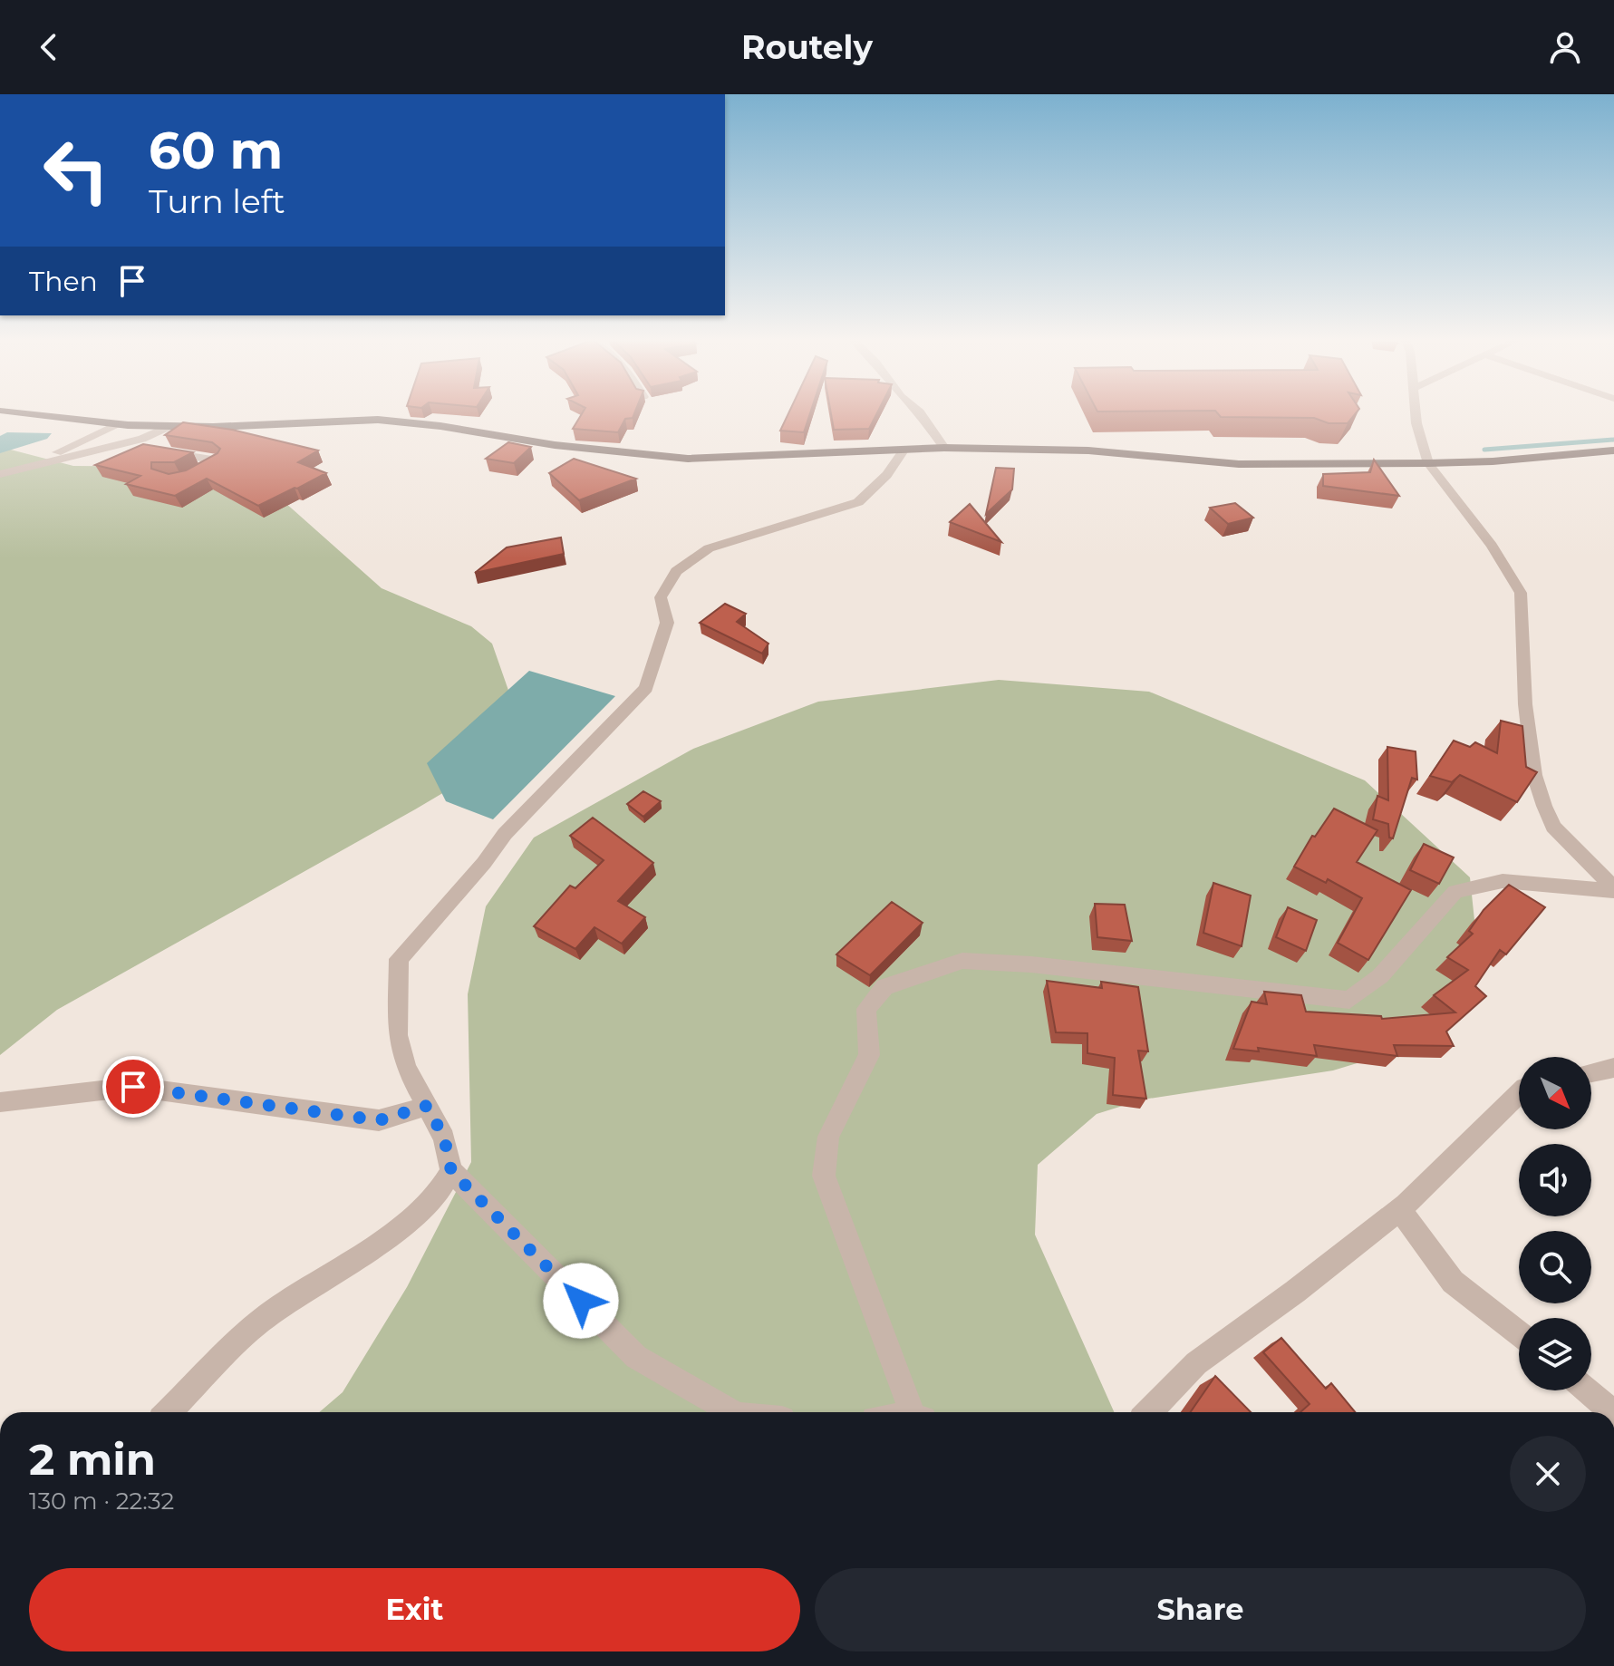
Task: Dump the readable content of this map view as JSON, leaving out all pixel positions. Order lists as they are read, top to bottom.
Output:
{
  "north": "bottom right",
  "page": {
    "header": "Routely",
    "turn": ["60 m", "Turn left"],
    "then": "Then",
    "heading": ["2 min", "130 m · 22:32"],
    "buttons": ["Exit", "Share"]
  }
}
